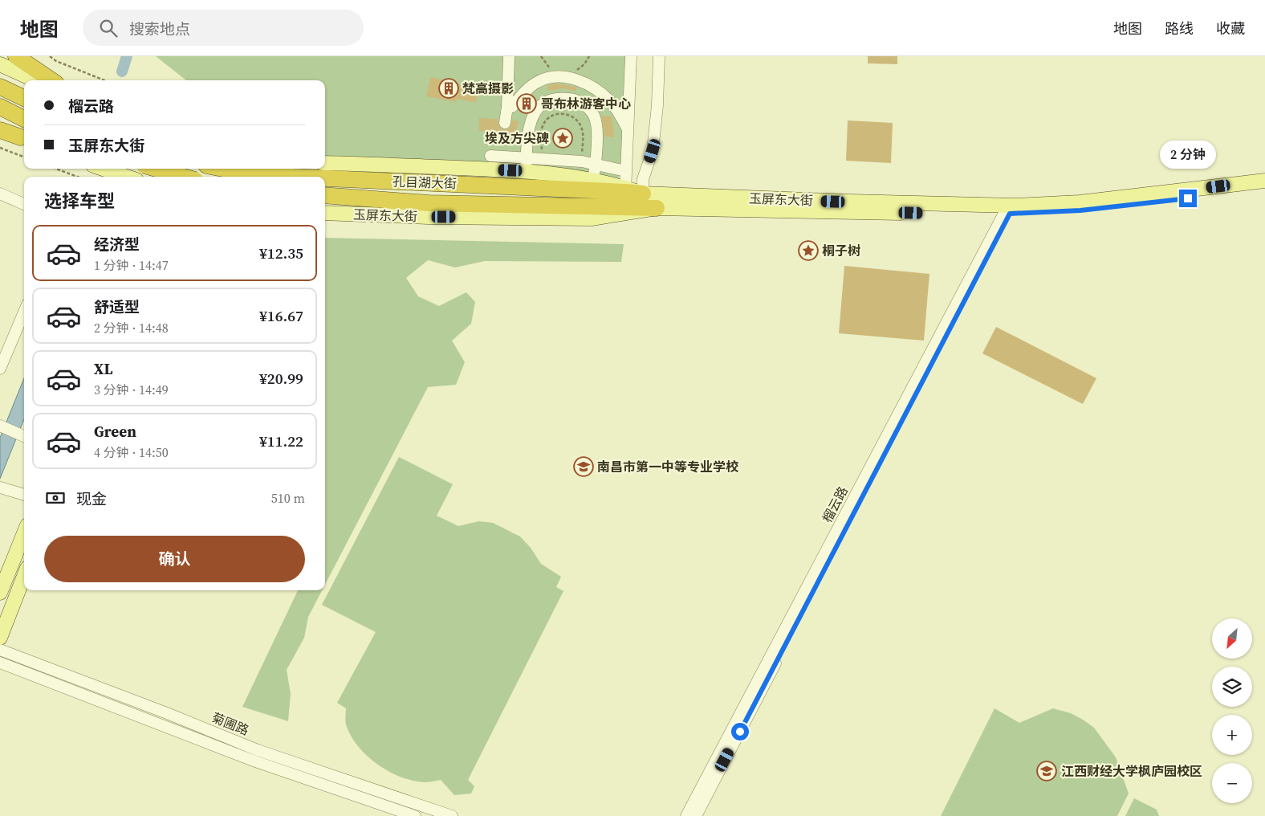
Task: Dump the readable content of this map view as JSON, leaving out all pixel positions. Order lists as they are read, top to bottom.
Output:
{
  "streets": {
    "highway": ["孔目湖大街"],
    "main road": ["玉屏东大街"],
    "street": ["榴云路", "菊圃路"]
  },
  "crossings": [
    ["孔目湖大街", "玉屏东大街"],
    ["玉屏东大街", "榴云路"]
  ],
  "places": {
    "building": ["梵高摄影", "哥布林游客中心"],
    "place": ["埃及方尖碑", "桐子树"],
    "school or university": ["南昌市第一中等专业学校", "江西财经大学枫庐园校区"]
  },
  "north": "bottom left",
  "page": {
    "header": "地图",
    "search": "搜索地点",
    "nav": ["地图", "路线", "收藏"],
    "banner": ["榴云路", "玉屏东大街"],
    "bubble": "2 分钟",
    "heading": "选择车型",
    "list": [
      {
        "name": "经济型",
        "note": "1 分钟 · 14:47",
        "value": "¥12.35"
      },
      {
        "name": "舒适型",
        "note": "2 分钟 · 14:48",
        "value": "¥16.67"
      },
      {
        "name": "XL",
        "note": "3 分钟 · 14:49",
        "value": "¥20.99"
      },
      {
        "name": "Green",
        "note": "4 分钟 · 14:50",
        "value": "¥11.22"
      }
    ],
    "pay": ["现金", "510 m"],
    "buttons": "确认",
    "map_buttons": ["+", "−"]
  }
}
